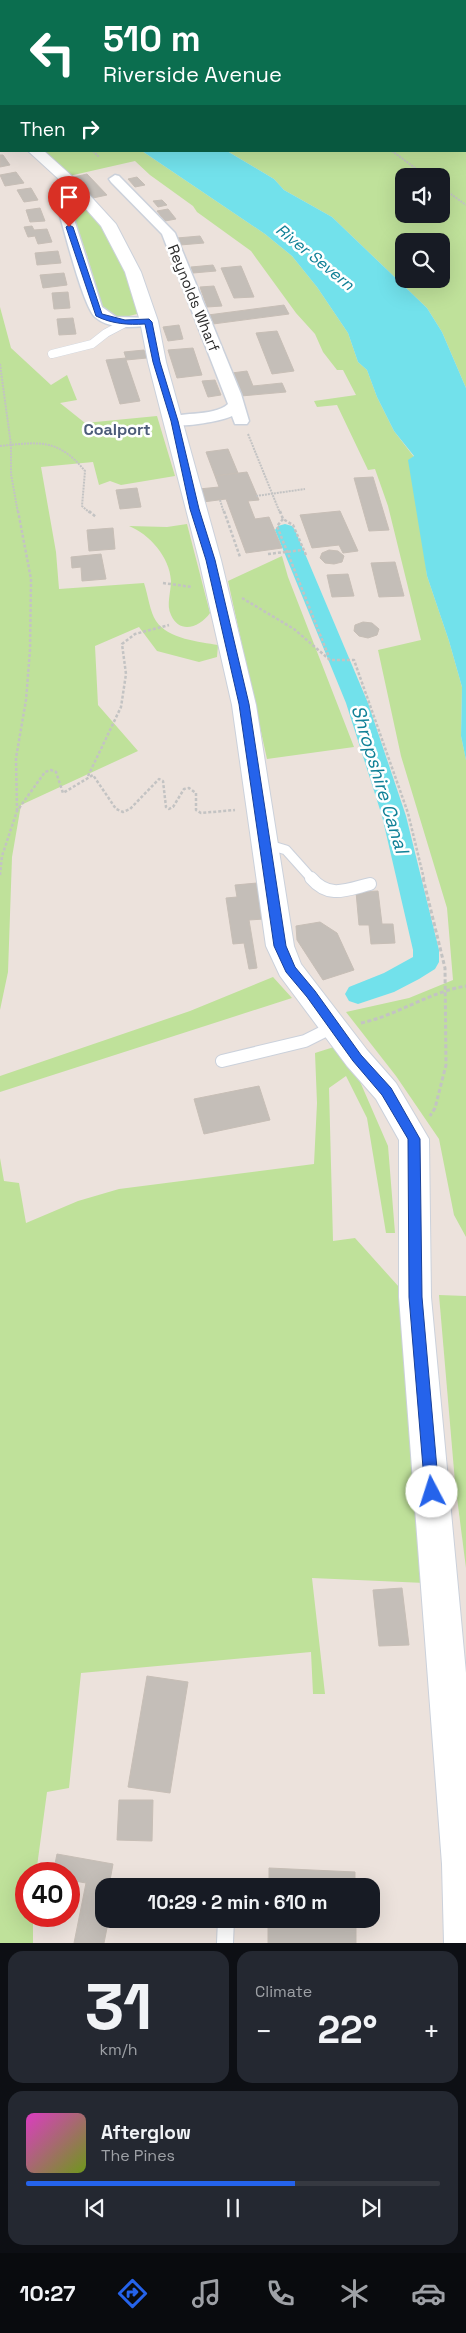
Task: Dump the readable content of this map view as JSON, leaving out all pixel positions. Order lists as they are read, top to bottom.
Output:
{
  "streets": {
    "street": ["Reynolds Wharf"]
  },
  "districts": ["Coalport"],
  "water": ["River Severn", "Shropshire Canal"],
  "page": {
    "turn": ["510 m", "Riverside Avenue"],
    "then": "Then",
    "limit": "40",
    "trip": "10:29 · 2 min · 610 m",
    "tile": [
      ["31", "km/h"],
      "Climate"
    ],
    "heat": ["−", "22°", "+"],
    "song": ["Afterglow", "The Pines"],
    "tabs": "10:27"
  }
}
